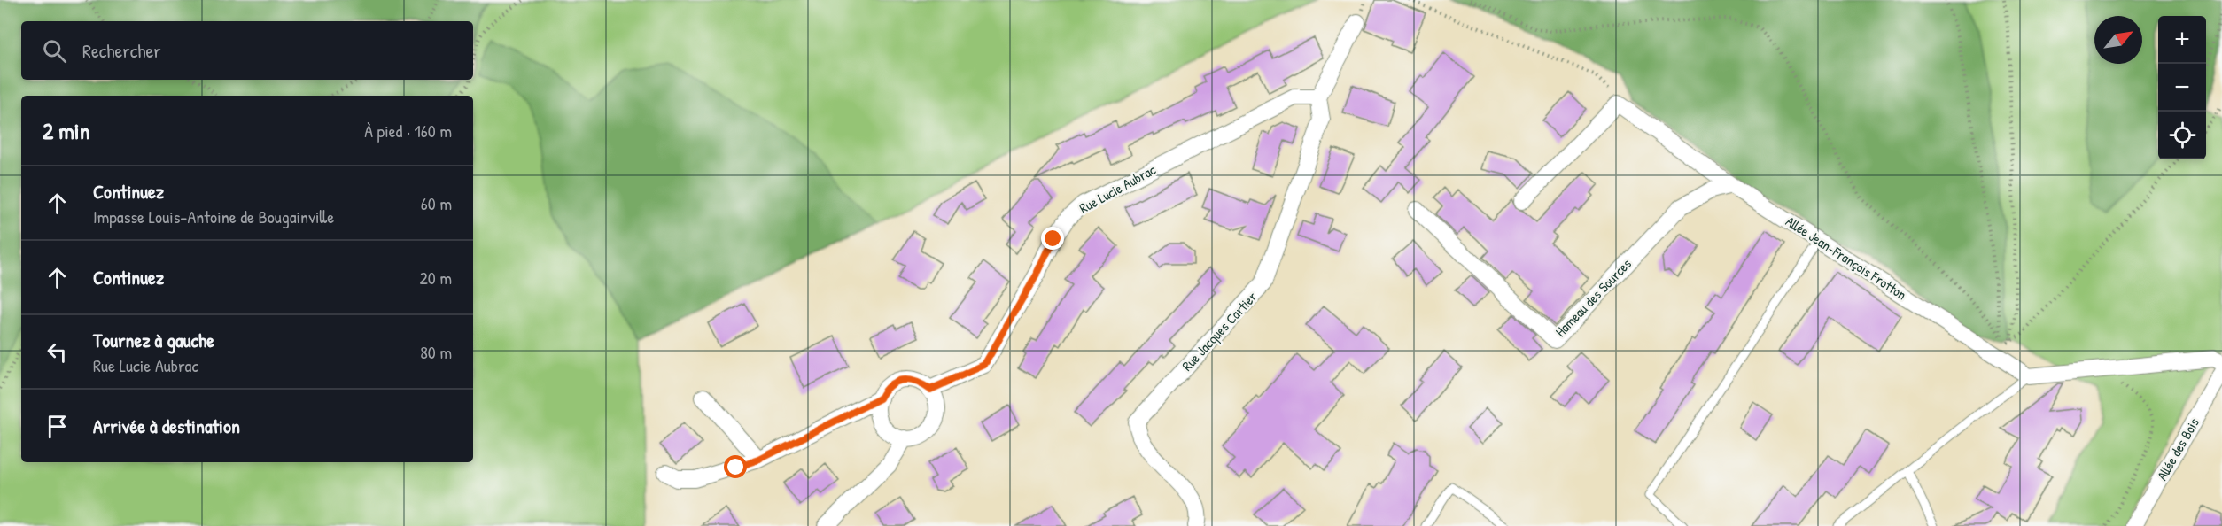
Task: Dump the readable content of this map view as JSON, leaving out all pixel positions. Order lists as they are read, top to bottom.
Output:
{
  "streets": {
    "street": [
      "Rue Lucie Aubrac",
      "Allée Jean-François Frotton",
      "Hameau des Sources",
      "Rue Jacques Cartier",
      "Allée des Bois"
    ]
  },
  "crossings": [
    ["Rue Lucie Aubrac", "Rue Jacques Cartier"],
    ["Allée Jean-François Frotton", "Hameau des Sources"]
  ],
  "north": "top right",
  "page": {
    "map_buttons": ["+", "−"],
    "search": "Rechercher",
    "heading": ["2 min", "À pied · 160 m"],
    "list": [
      ["Continuez", "Impasse Louis-Antoine de Bougainville", "60 m"],
      ["Continuez", "20 m"],
      ["Tournez à gauche", "Rue Lucie Aubrac", "80 m"],
      "Arrivée à destination"
    ]
  }
}
